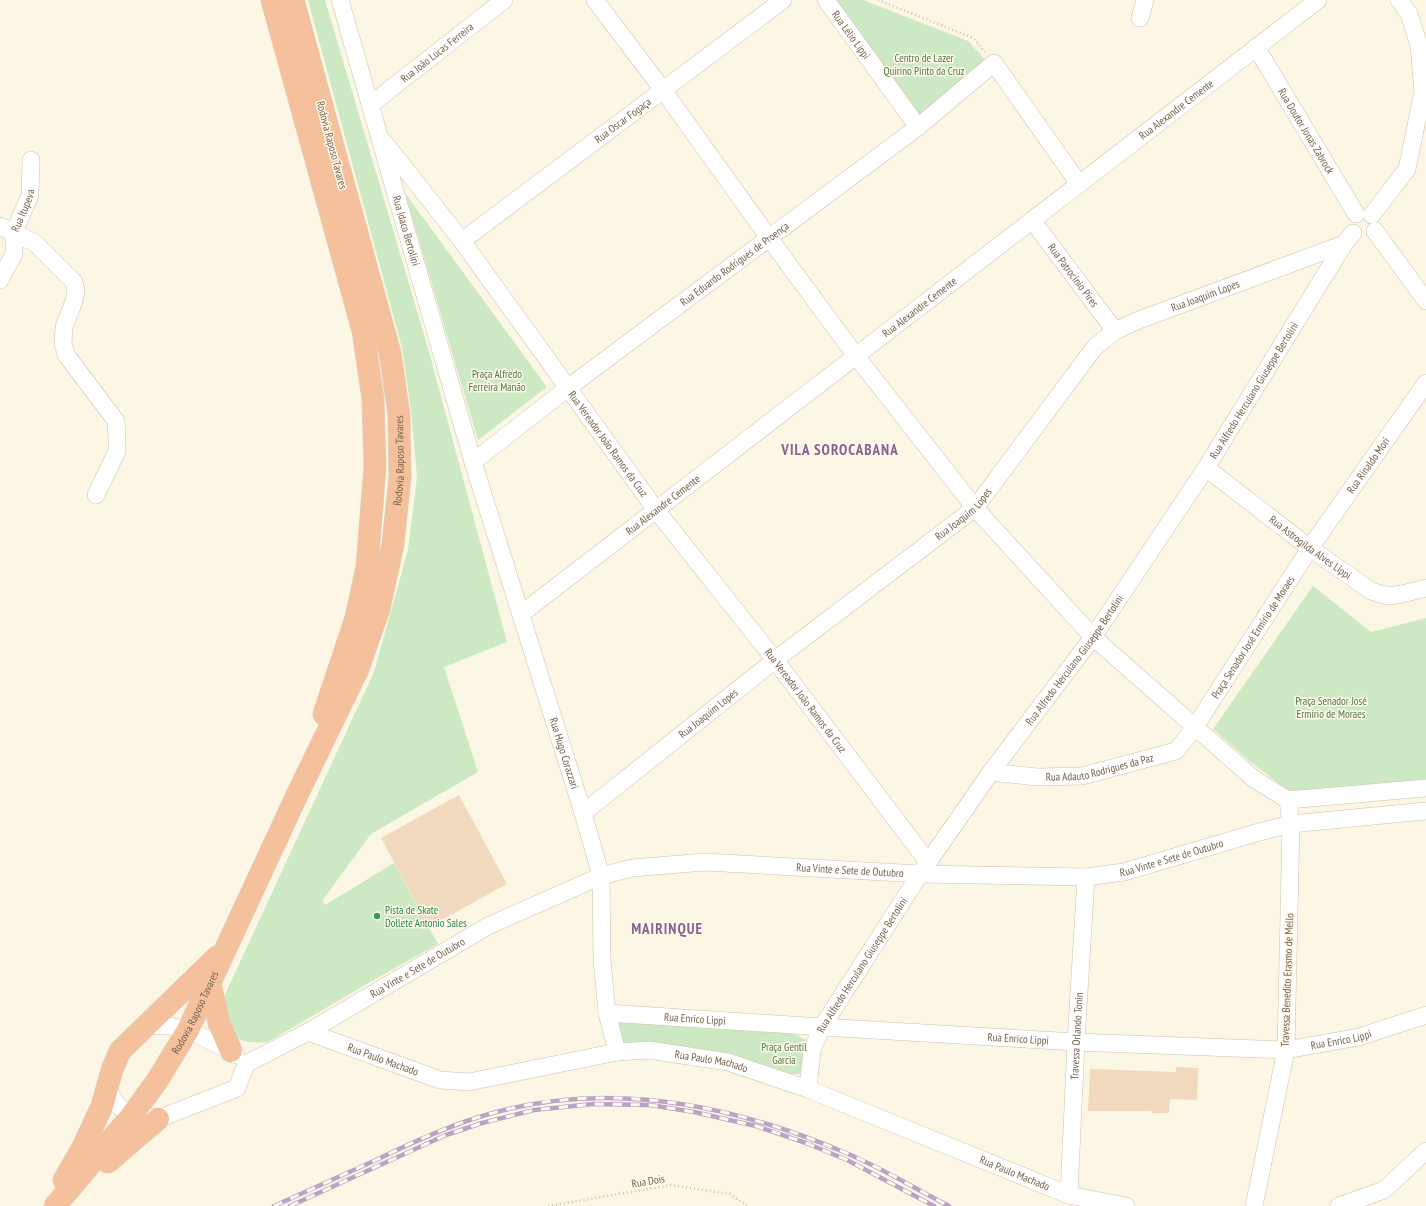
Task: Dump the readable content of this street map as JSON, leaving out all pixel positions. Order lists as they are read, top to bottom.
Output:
{
  "streets": {
    "highway": ["Rodovia Raposo Tavares"],
    "street": [
      "Rua Lélio Lippi",
      "Rua João Lucas Ferreira",
      "Rua Alexandre Cemente",
      "Rua Oscar Fogaça",
      "Rua Doutor Jonas Zabrock",
      "Rua Itupeva",
      "Rua Idaco Bertolini",
      "Rua Eduardo Rodrigues de Proença",
      "Rua Patrocínio Pires",
      "Rua Joaquim Lopes",
      "Rua Alfredo Herculano Giuseppe Bertolini",
      "Rua Vereador João Ramos da Cruz",
      "Rua Rinaldo Mori",
      "Rua Astrogilda Alves Lippi",
      "Praça Senador José Ermírio de Moraes",
      "Rua Hugo Corazzari",
      "Rua Adauto Rodrigues da Paz",
      "Rua Vinte e Sete de Outubro",
      "Travessa Benedito Erasmo de Mello",
      "Rua Enrico Lippi",
      "Travessa Orlando Tonin",
      "Rua Paulo Machado"
    ],
    "path": ["Rua Dois"]
  },
  "crossings": [
    ["Rua Lélio Lippi", "Rua Eduardo Rodrigues de Proença"],
    ["Rua João Lucas Ferreira", "Rua Idaco Bertolini"],
    ["Rua Alexandre Cemente", "Rua Doutor Jonas Zabrock"],
    ["Rua Alexandre Cemente", "Rua Patrocínio Pires"],
    ["Rua Alexandre Cemente", "Rua Vereador João Ramos da Cruz"],
    ["Rua Alexandre Cemente", "Rua Hugo Corazzari"],
    ["Rua Oscar Fogaça", "Rua Vereador João Ramos da Cruz"],
    ["Rua Idaco Bertolini", "Rua Eduardo Rodrigues de Proença"],
    ["Rua Idaco Bertolini", "Rua Vereador João Ramos da Cruz"],
    ["Rua Idaco Bertolini", "Rua Hugo Corazzari"],
    ["Rua Eduardo Rodrigues de Proença", "Rua Vereador João Ramos da Cruz"],
    ["Rua Eduardo Rodrigues de Proença", "Rua Hugo Corazzari"],
    ["Rua Patrocínio Pires", "Rua Joaquim Lopes"],
    ["Rua Joaquim Lopes", "Rua Alfredo Herculano Giuseppe Bertolini"],
    ["Rua Joaquim Lopes", "Rua Vereador João Ramos da Cruz"],
    ["Rua Joaquim Lopes", "Rua Hugo Corazzari"],
    ["Rua Alfredo Herculano Giuseppe Bertolini", "Rua Vereador João Ramos da Cruz"],
    ["Rua Alfredo Herculano Giuseppe Bertolini", "Rua Astrogilda Alves Lippi"],
    ["Rua Alfredo Herculano Giuseppe Bertolini", "Rua Adauto Rodrigues da Paz"],
    ["Rua Alfredo Herculano Giuseppe Bertolini", "Rua Vinte e Sete de Outubro"],
    ["Rua Alfredo Herculano Giuseppe Bertolini", "Rua Enrico Lippi"],
    ["Rua Alfredo Herculano Giuseppe Bertolini", "Rua Paulo Machado"],
    ["Rua Vereador João Ramos da Cruz", "Rua Vinte e Sete de Outubro"],
    ["Rua Rinaldo Mori", "Rua Astrogilda Alves Lippi"],
    ["Rua Rinaldo Mori", "Praça Senador José Ermírio de Moraes"],
    ["Rua Astrogilda Alves Lippi", "Praça Senador José Ermírio de Moraes"],
    ["Praça Senador José Ermírio de Moraes", "Rua Adauto Rodrigues da Paz"],
    ["Rua Hugo Corazzari", "Rua Vinte e Sete de Outubro"],
    ["Rua Hugo Corazzari", "Rua Enrico Lippi"],
    ["Rua Hugo Corazzari", "Rua Paulo Machado"],
    ["Rua Vinte e Sete de Outubro", "Travessa Benedito Erasmo de Mello"],
    ["Rua Vinte e Sete de Outubro", "Travessa Orlando Tonin"],
    ["Rua Vinte e Sete de Outubro", "Rua Paulo Machado"],
    ["Travessa Benedito Erasmo de Mello", "Rua Enrico Lippi"],
    ["Rua Enrico Lippi", "Travessa Orlando Tonin"],
    ["Travessa Orlando Tonin", "Rua Paulo Machado"]
  ],
  "districts": ["VILA SOROCABANA", "MAIRINQUE"],
  "parks": [
    "Centro de Lazer Quirino Pinto da Cruz",
    "Praça Alfredo Ferreira Manão",
    "Praça Senador José Ermirio de Moraes",
    "Praça Gentil Garcia"
  ],
  "places": ["Pista de Skate Dollete Antonio Sales"]
}
